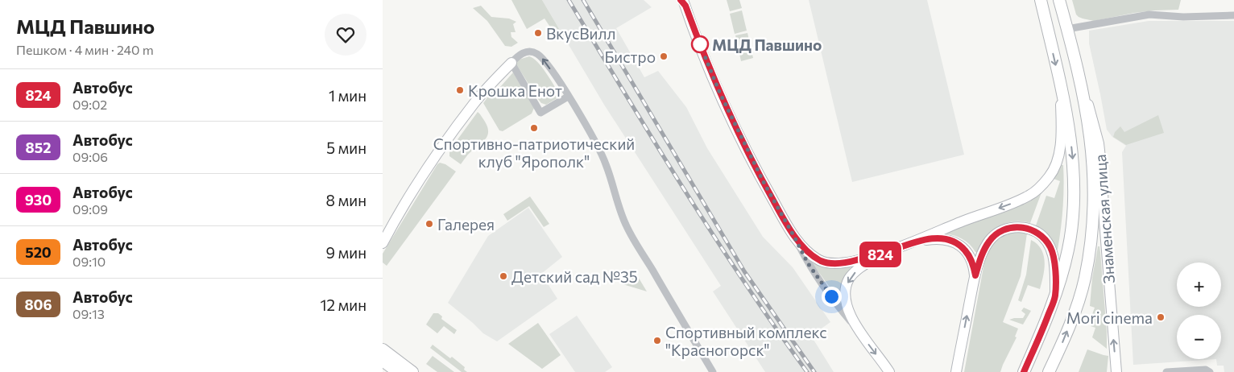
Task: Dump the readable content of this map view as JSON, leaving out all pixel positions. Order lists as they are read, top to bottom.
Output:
{
  "streets": {
    "main road": ["Знаменская улица"]
  },
  "places": [
    "ВкусВилл",
    "МЦД Павшино",
    "Бистро",
    "Крошка Енот",
    "Спортивно-патриотический клуб \"Ярополк\"",
    "Галерея",
    "Детский сад №35",
    "Mori cinema",
    "Спортивный комплекс \"Красногорск\""
  ],
  "lines": ["bus line 824"],
  "page": {
    "heading": ["МЦД Павшино", "Пешком · 4 мин · 240 m"],
    "on_map": "824",
    "list": [
      {
        "mark": "824",
        "name": "Автобус",
        "note": "09:02",
        "value": "1 мин"
      },
      {
        "mark": "852",
        "name": "Автобус",
        "note": "09:06",
        "value": "5 мин"
      },
      {
        "mark": "930",
        "name": "Автобус",
        "note": "09:09",
        "value": "8 мин"
      },
      {
        "mark": "520",
        "name": "Автобус",
        "note": "09:10",
        "value": "9 мин"
      },
      {
        "mark": "806",
        "name": "Автобус",
        "note": "09:13",
        "value": "12 мин"
      }
    ],
    "map_buttons": ["+", "−"]
  }
}
